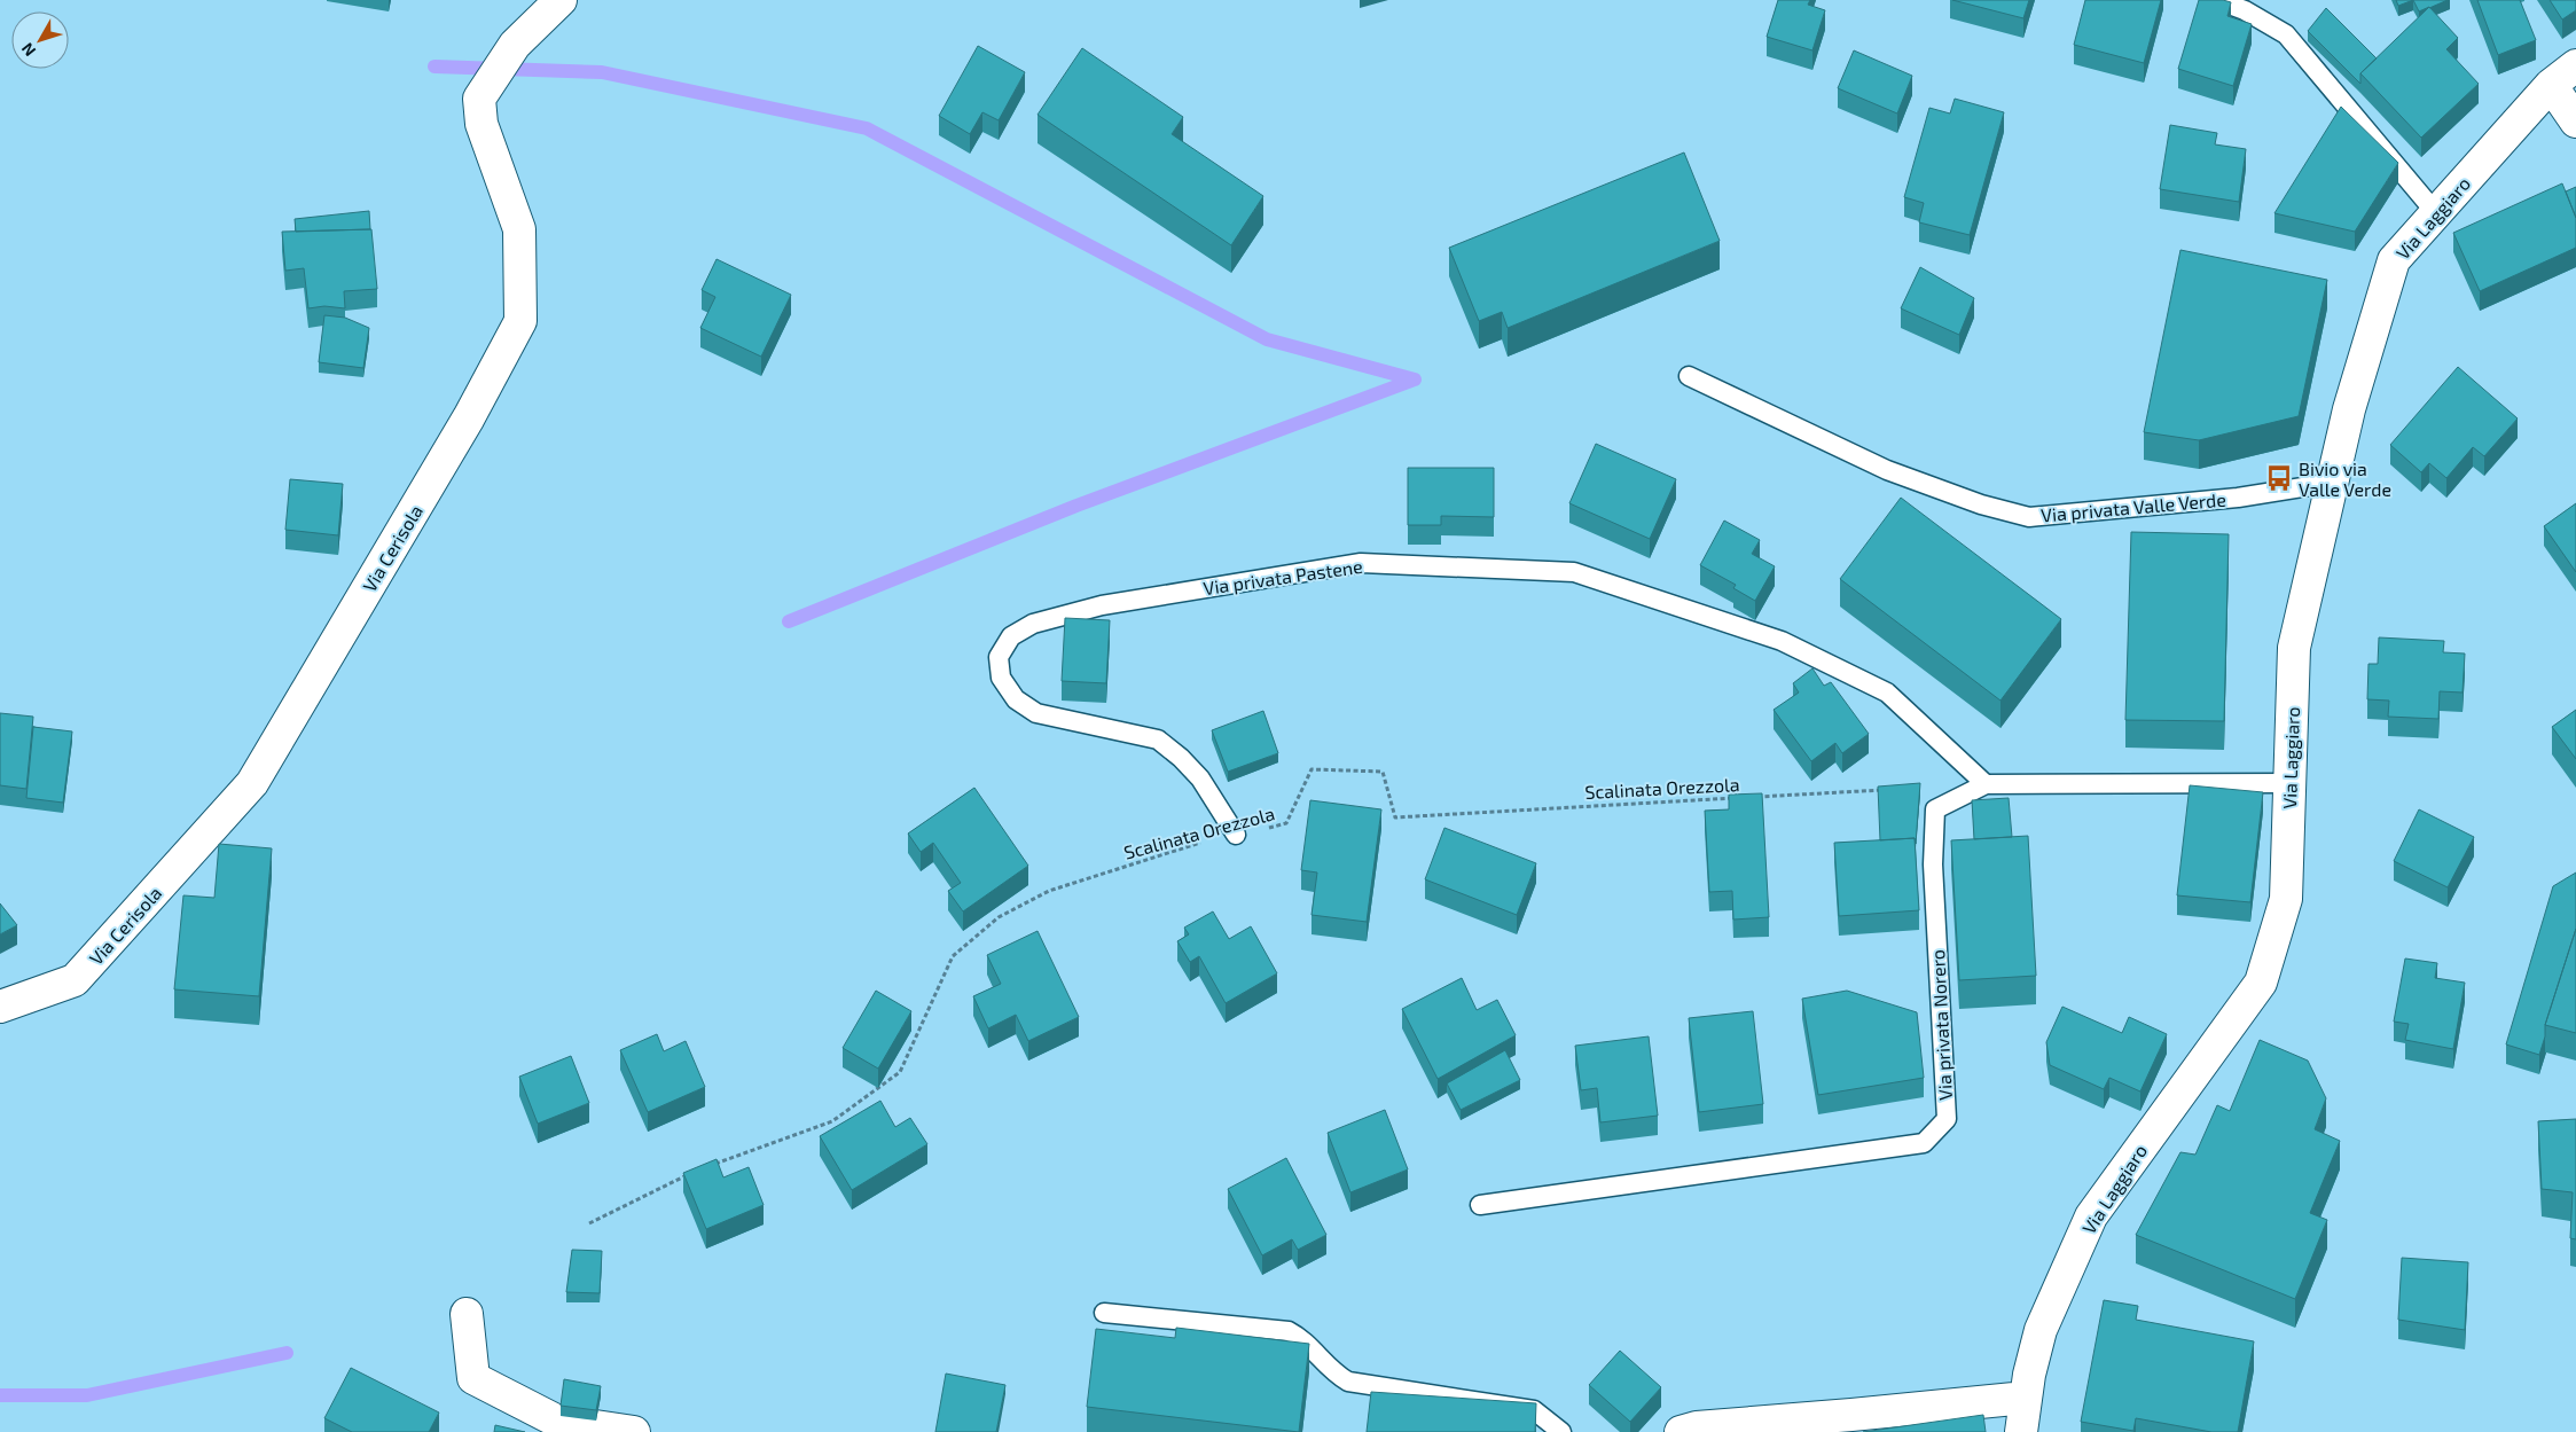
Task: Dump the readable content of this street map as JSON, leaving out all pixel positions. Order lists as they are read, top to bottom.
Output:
{
  "streets": {
    "street": ["Via Laggiaro", "Via Cerisola"],
    "lane": ["Via privata Valle Verde", "Via privata Pastene", "Via privata Norero"],
    "path": ["Scalinata Orezzola"]
  },
  "crossings": [
    ["Via Laggiaro", "Via privata Valle Verde"],
    ["Via Laggiaro", "Via privata Norero"],
    ["Via privata Pastene", "Scalinata Orezzola"],
    ["Via privata Pastene", "Via privata Norero"]
  ],
  "places": {
    "bus stop": ["Bivio via Valle Verde"]
  },
  "north": "bottom left"
}
